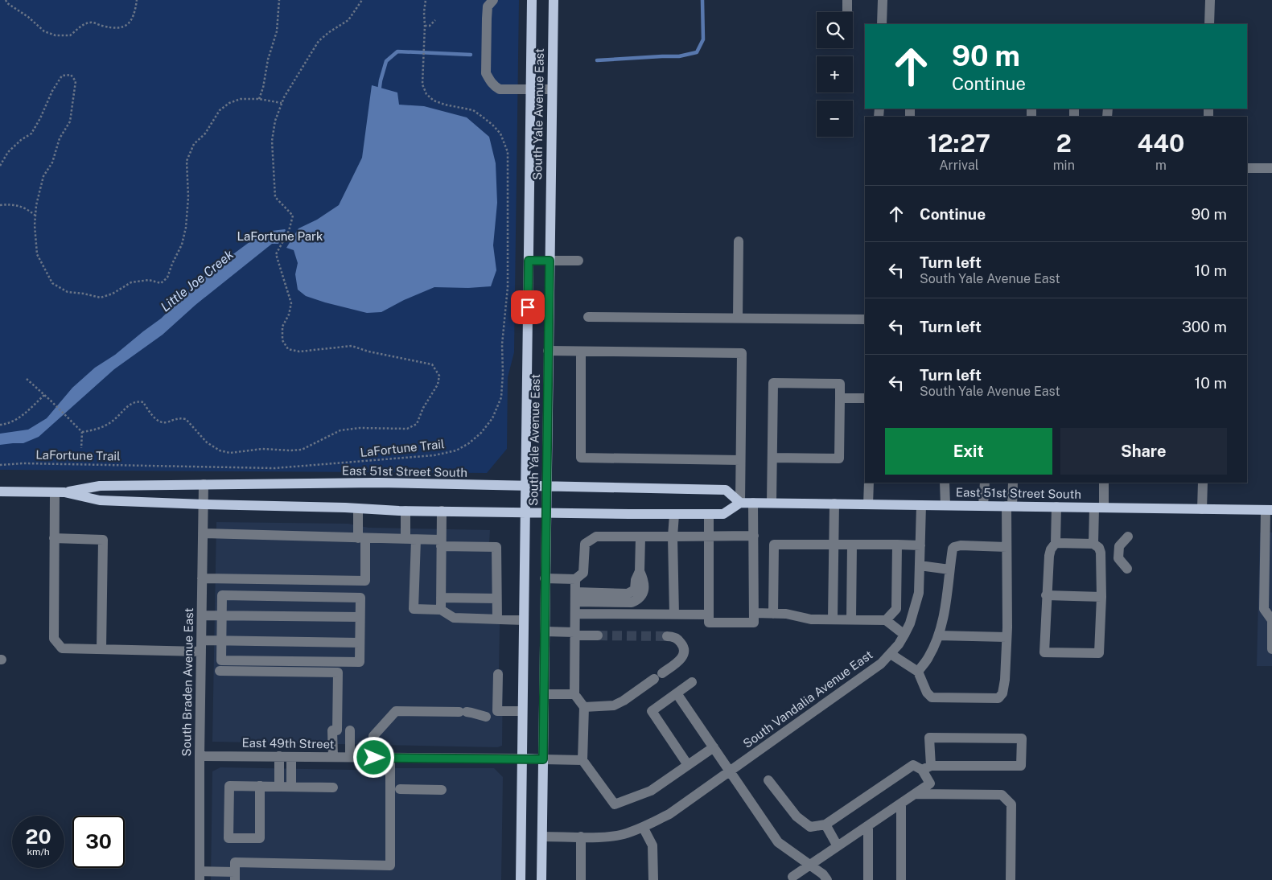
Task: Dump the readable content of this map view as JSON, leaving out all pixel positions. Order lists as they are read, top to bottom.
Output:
{
  "streets": {
    "main road": ["South Yale Avenue East", "East 51st Street South"],
    "street": ["South Braden Avenue East", "South Vandalia Avenue East", "East 49th Street"],
    "path": ["LaFortune Trail"]
  },
  "crossings": [
    ["South Yale Avenue East", "East 51st Street South"],
    ["South Yale Avenue East", "South Vandalia Avenue East"],
    ["South Yale Avenue East", "East 49th Street"],
    ["East 51st Street South", "South Braden Avenue East"],
    ["East 51st Street South", "South Vandalia Avenue East"],
    ["South Braden Avenue East", "East 49th Street"]
  ],
  "water": ["Little Joe Creek"],
  "parks": ["LaFortune Park"],
  "page": {
    "map_buttons": ["+", "−"],
    "turn": ["90 m", "Continue"],
    "eta": [
      "12:27",
      "Arrival",
      "2",
      "min",
      "440",
      "m"
    ],
    "list": [
      {
        "name": "Continue",
        "value": "90 m"
      },
      {
        "name": "Turn left",
        "note": "South Yale Avenue East",
        "value": "10 m"
      },
      {
        "name": "Turn left",
        "value": "300 m"
      },
      {
        "name": "Turn left",
        "note": "South Yale Avenue East",
        "value": "10 m"
      }
    ],
    "buttons": ["Exit", "Share"],
    "speed": "20 km/h",
    "limit": "30"
  }
}
